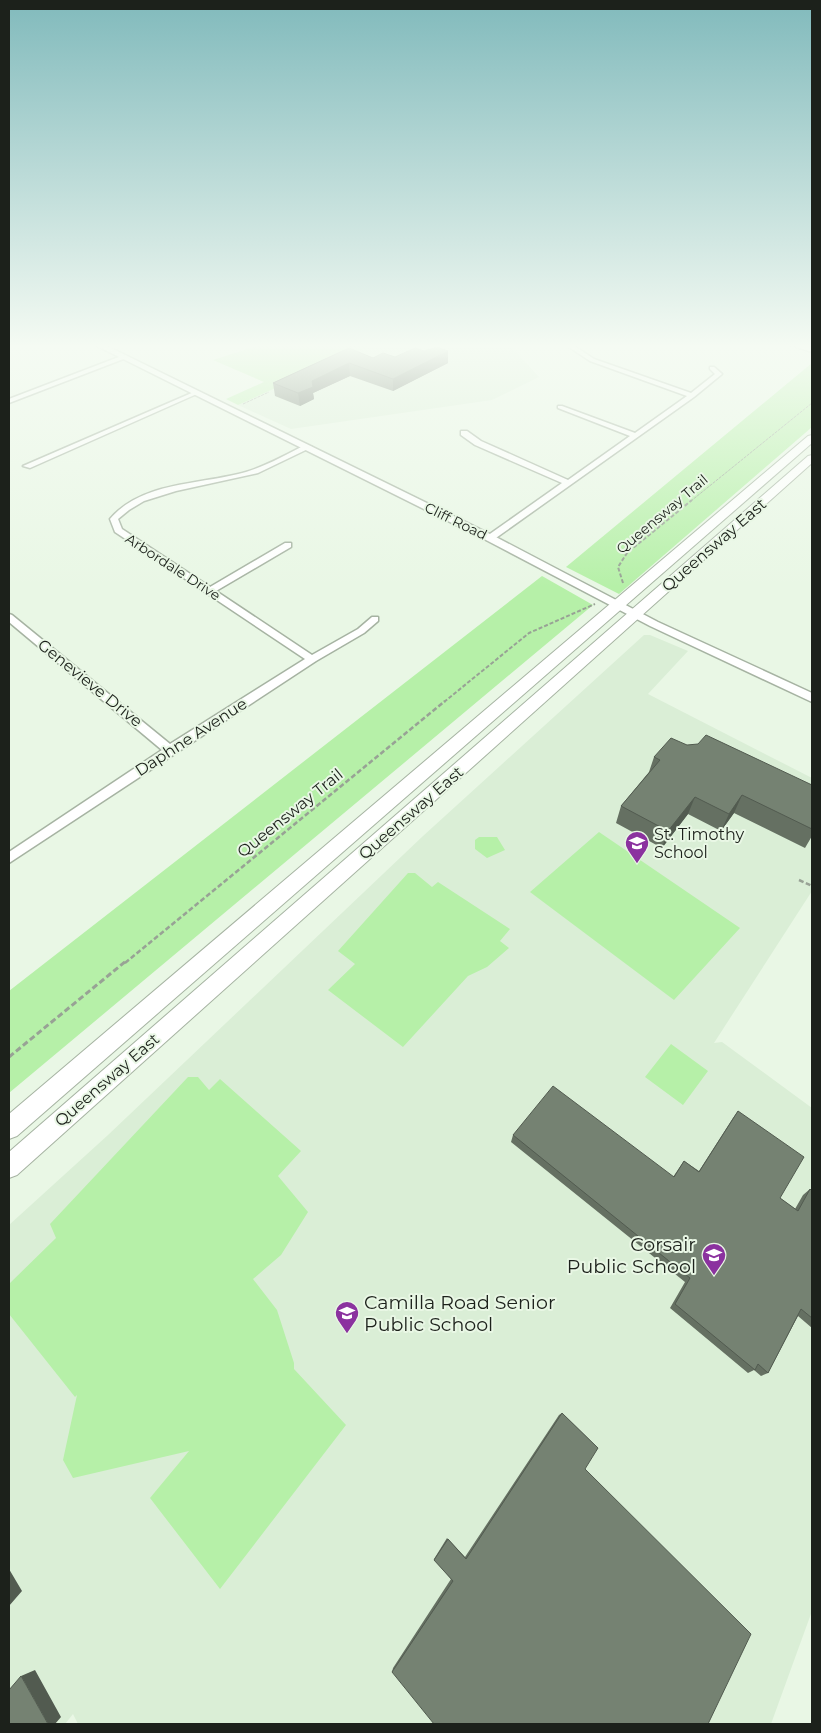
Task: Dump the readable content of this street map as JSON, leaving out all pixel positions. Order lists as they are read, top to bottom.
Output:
{
  "streets": {
    "main road": ["Queensway East"],
    "street": [
      "Cliff Road",
      "Arbordale Drive",
      "Genevieve Drive",
      "Daphne Avenue"
    ],
    "path": ["Queensway Trail"]
  },
  "crossings": [
    ["Queensway Trail", "Cliff Road"],
    ["Queensway Trail", "Queensway East"],
    ["Cliff Road", "Queensway East"],
    ["Cliff Road", "Arbordale Drive"],
    ["Arbordale Drive", "Daphne Avenue"],
    ["Genevieve Drive", "Daphne Avenue"]
  ],
  "places": {
    "school or university": ["St. Timothy School", "Corsair Public School", "Camilla Road Senior Public School"]
  }
}
